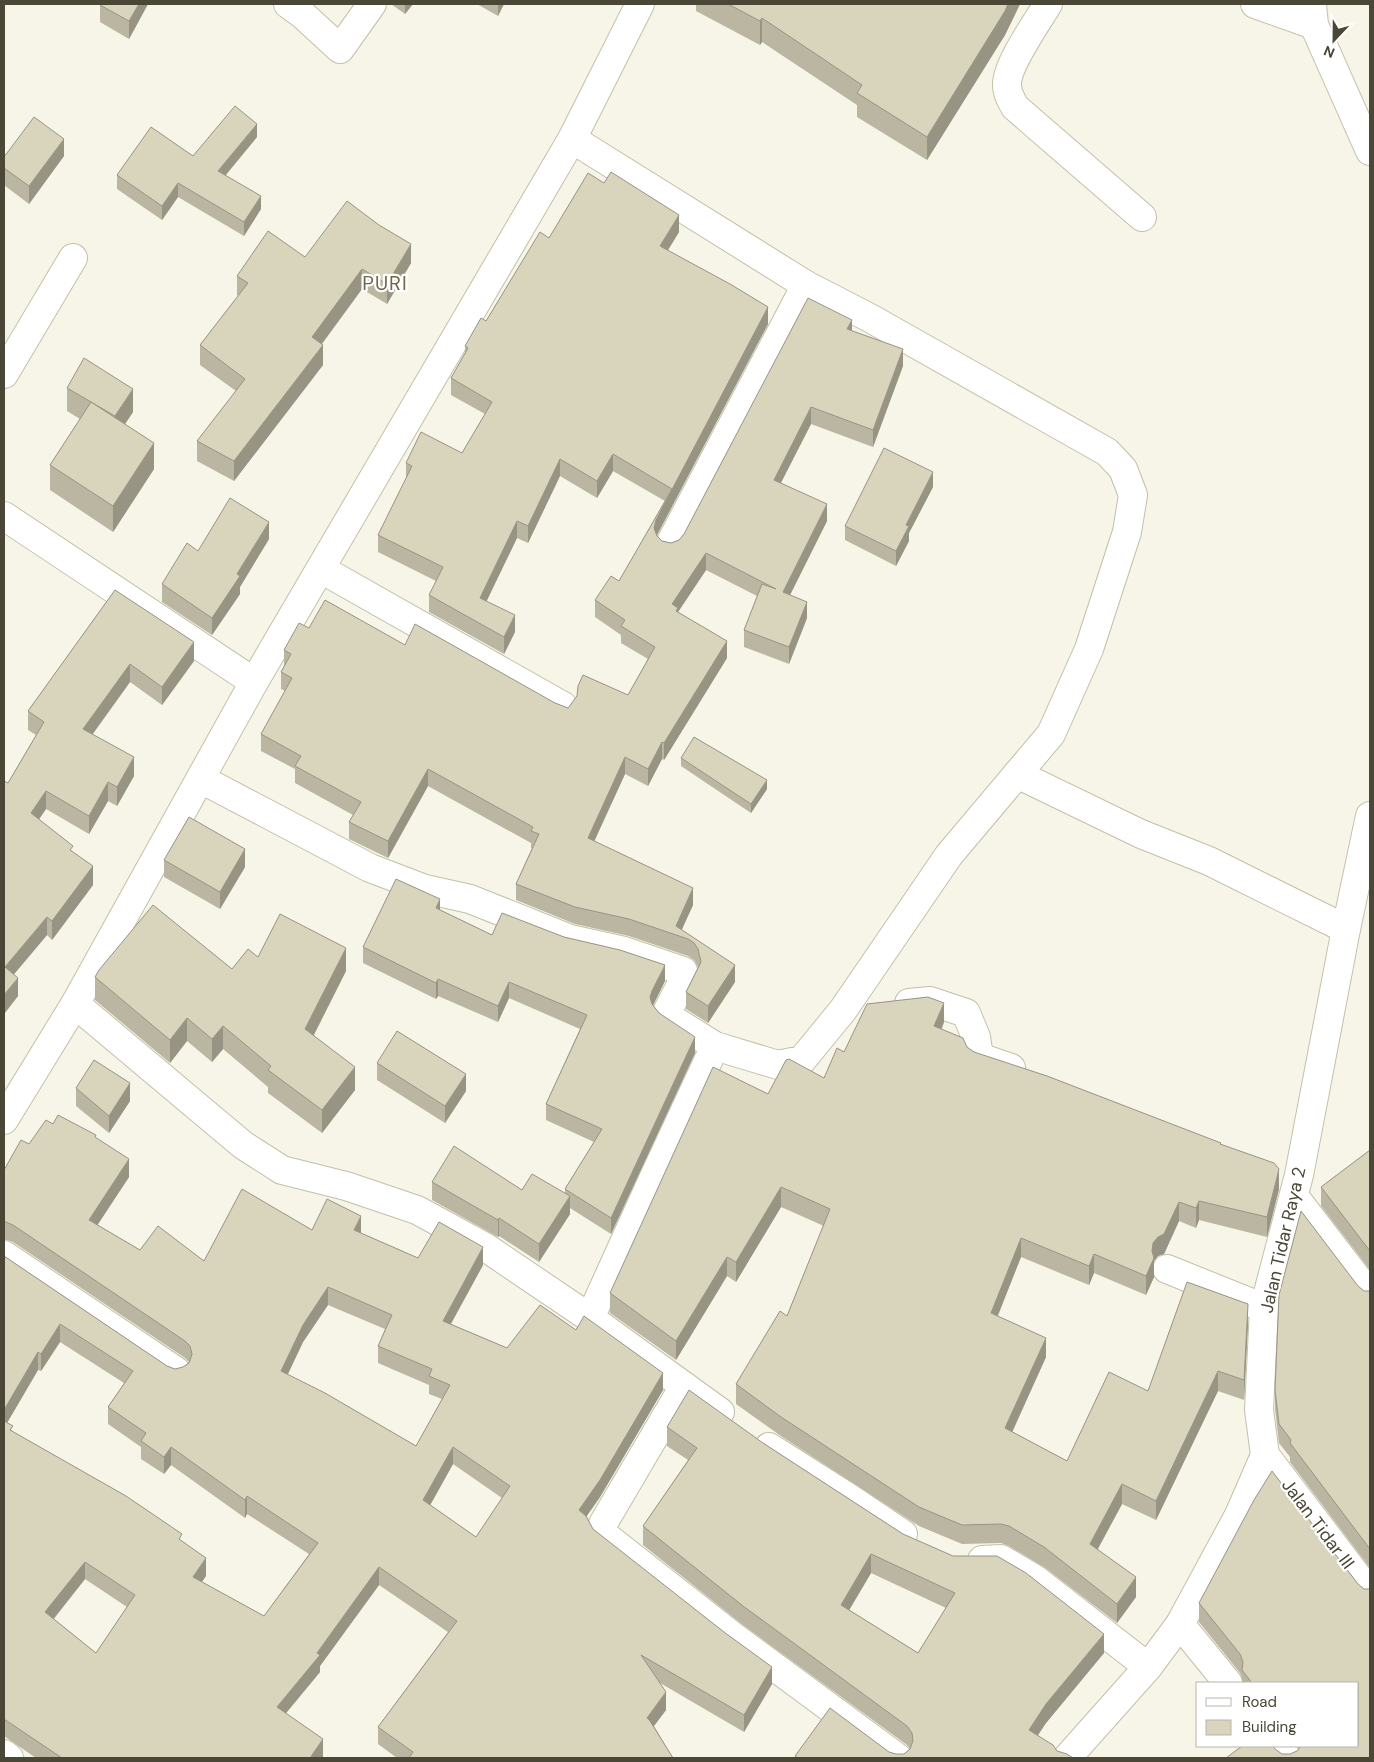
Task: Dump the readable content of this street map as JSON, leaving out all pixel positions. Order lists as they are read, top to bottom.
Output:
{
  "streets": {
    "street": ["Jalan Tidar Raya 2", "Jalan Tidar III"]
  },
  "crossings": [
    ["Jalan Tidar Raya 2", "Jalan Tidar III"]
  ],
  "districts": ["PURI"],
  "legend": ["Road", "Building"],
  "north": "bottom"
}
